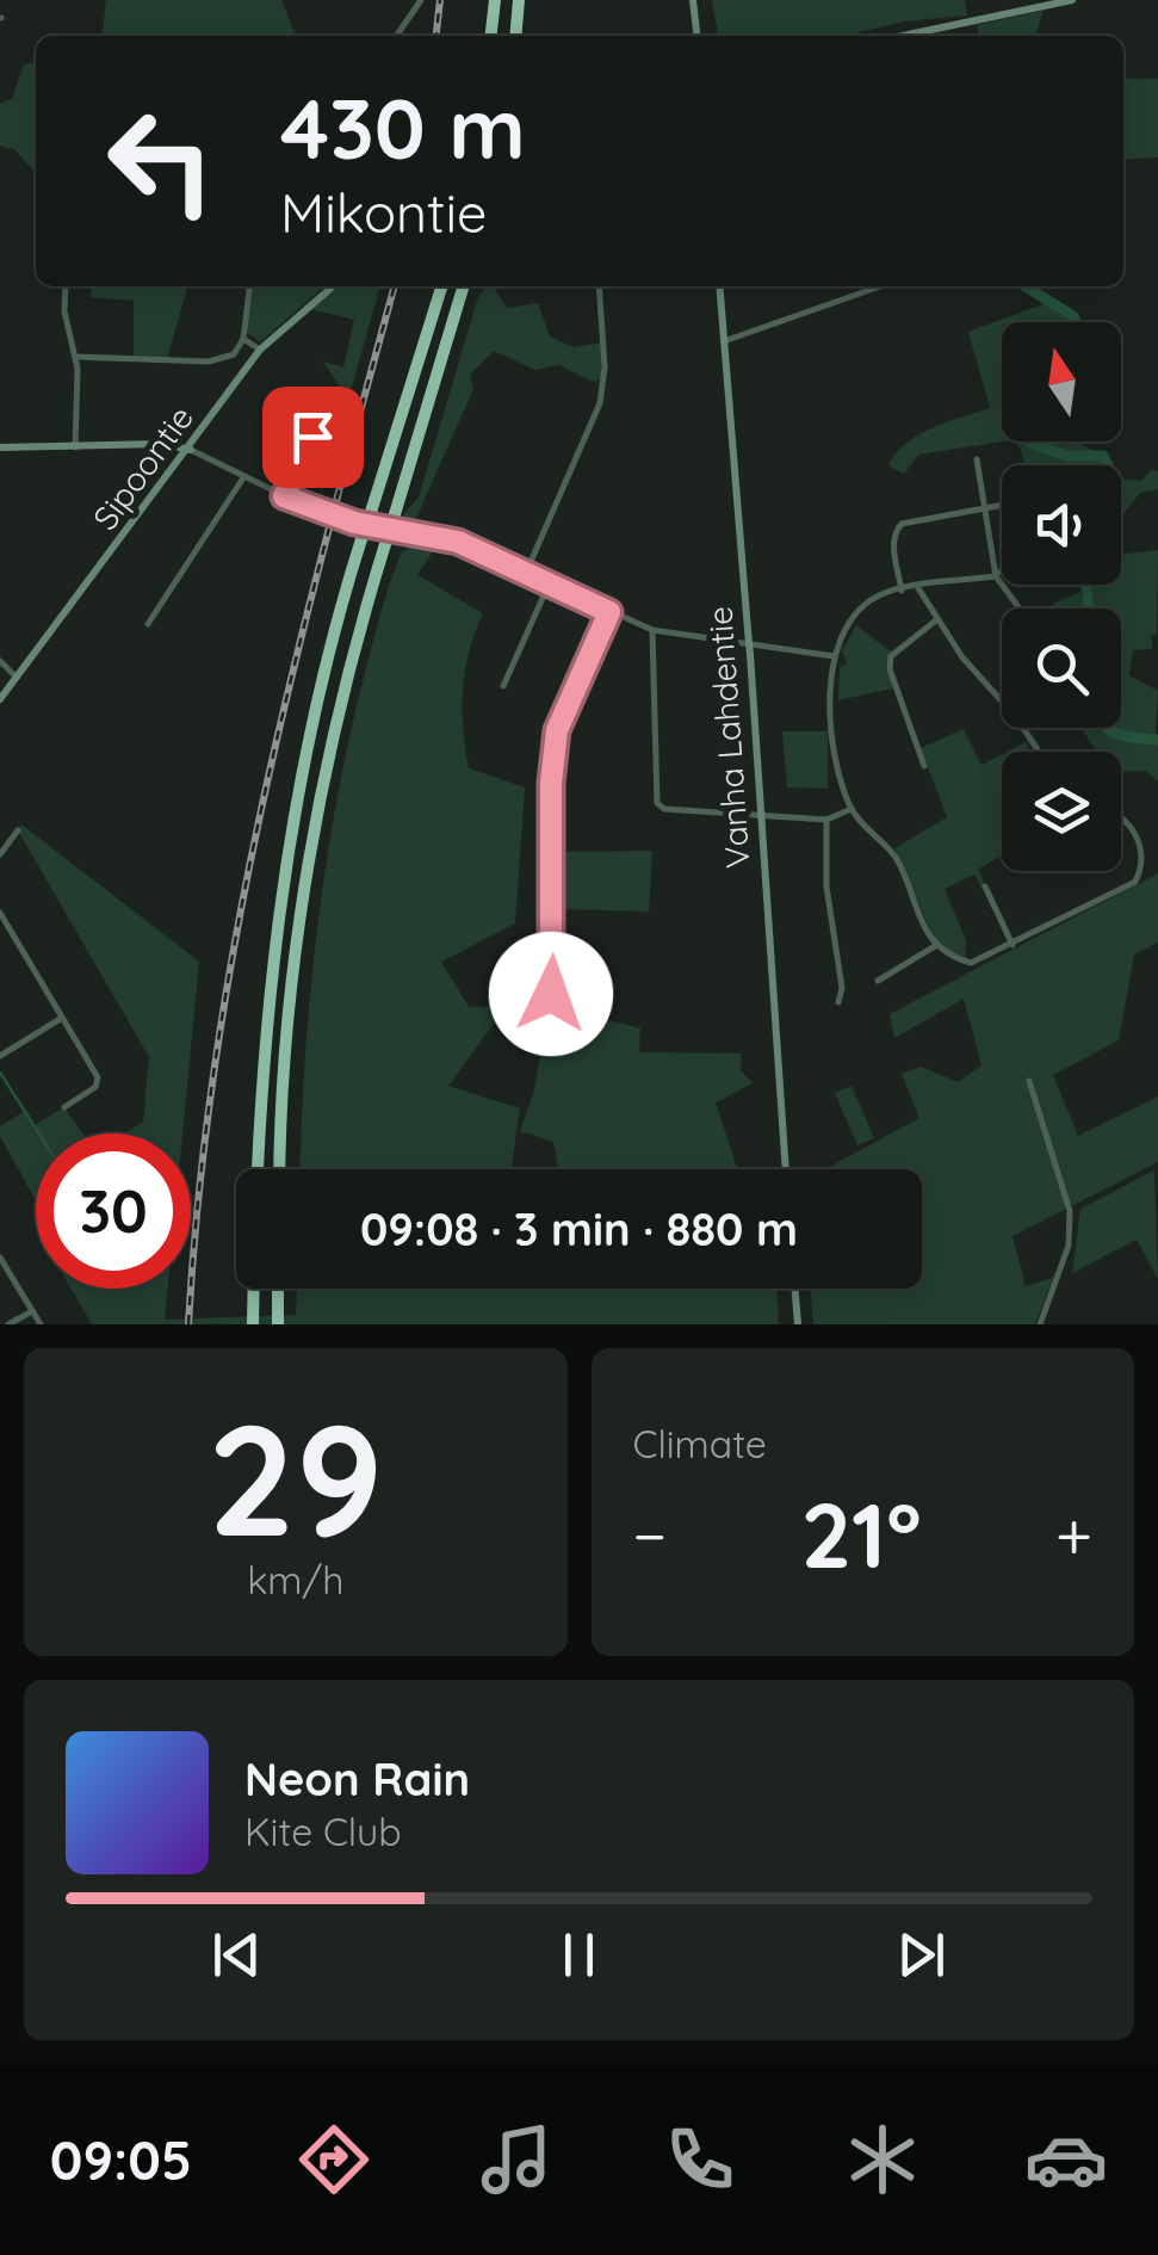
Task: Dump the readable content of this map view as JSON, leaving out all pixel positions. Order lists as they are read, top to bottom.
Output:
{
  "streets": {
    "main road": ["Sipoontie", "Vanha Lahdentie"]
  },
  "north": "top",
  "page": {
    "turn": ["430 m", "Mikontie"],
    "limit": "30",
    "trip": "09:08 · 3 min · 880 m",
    "tile": [
      ["29", "km/h"],
      "Climate"
    ],
    "heat": ["−", "21°", "+"],
    "song": ["Neon Rain", "Kite Club"],
    "tabs": "09:05"
  }
}
